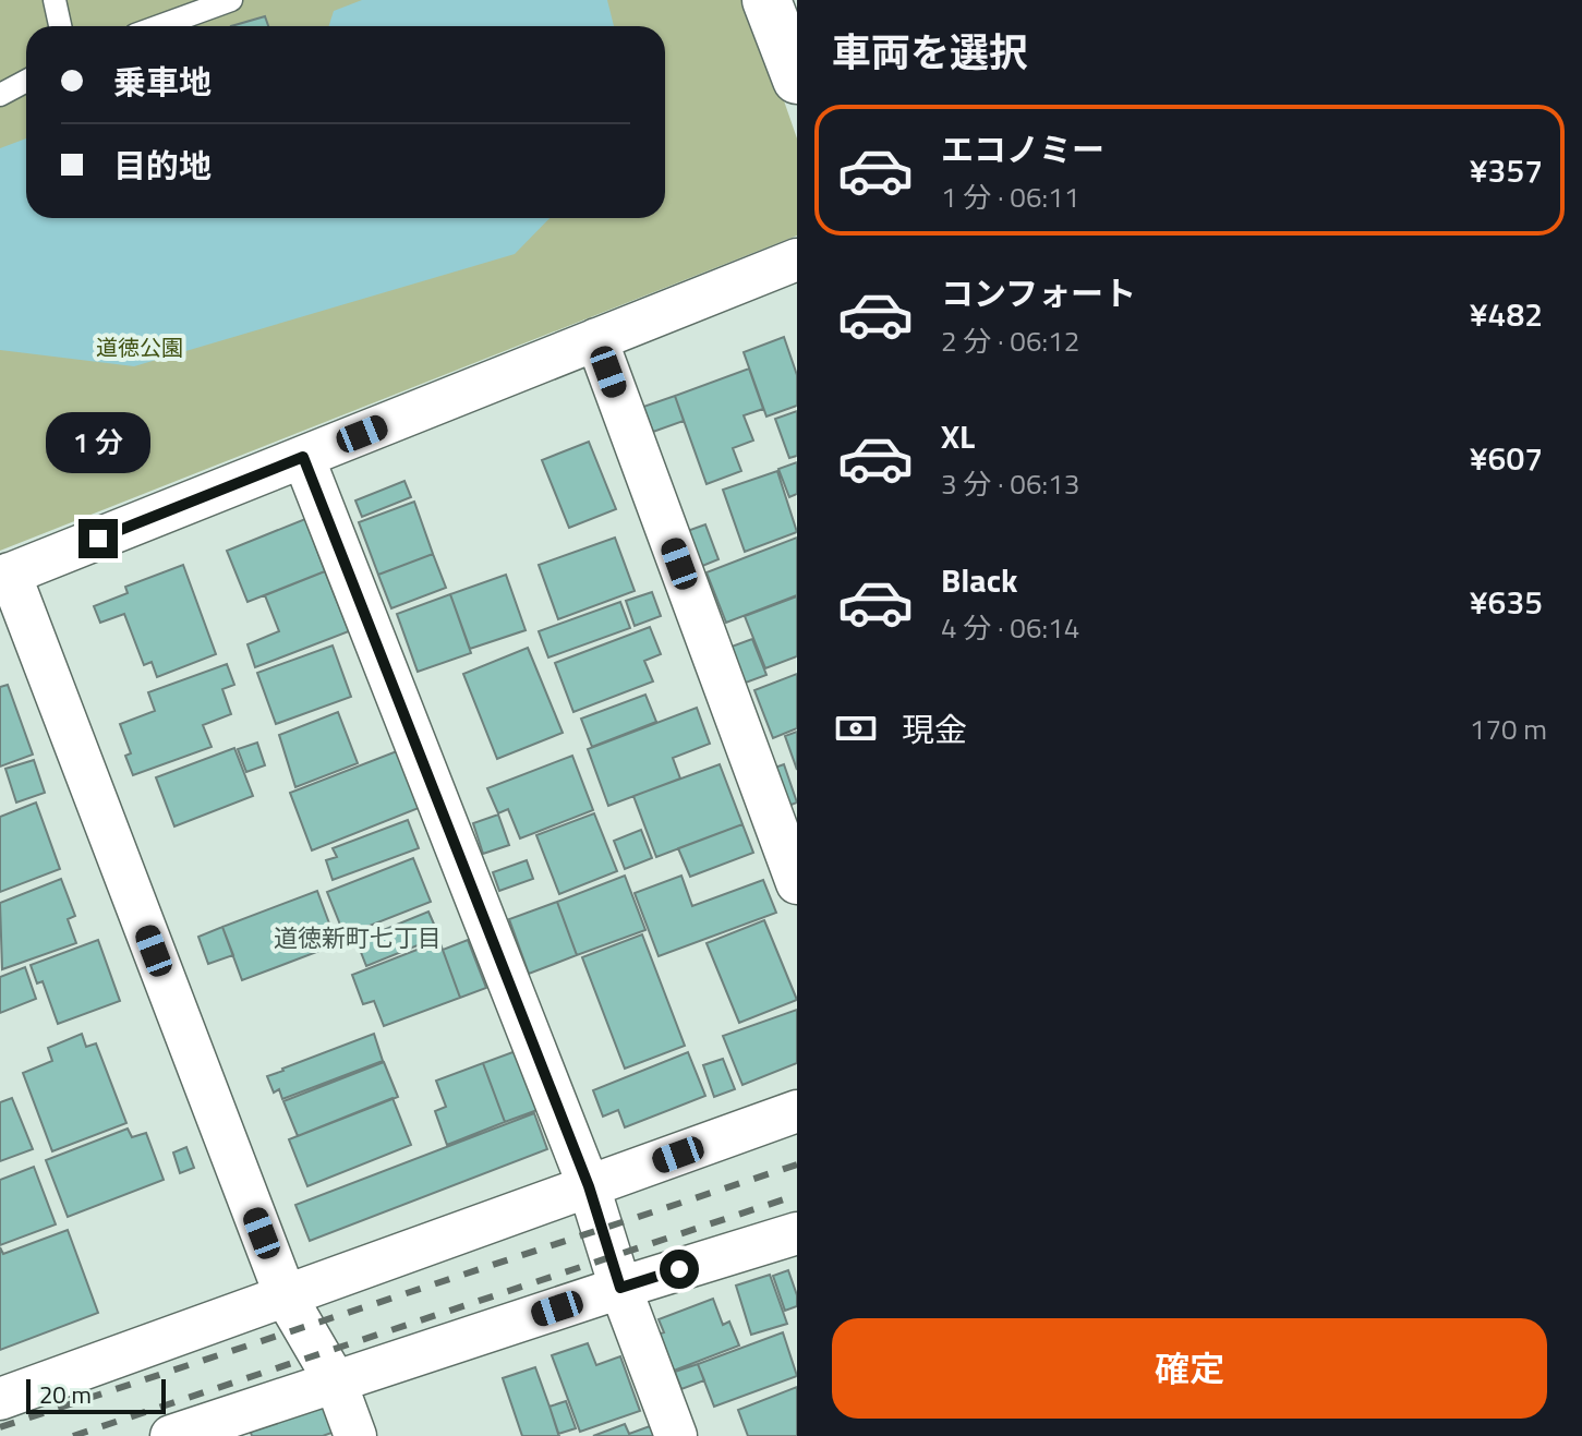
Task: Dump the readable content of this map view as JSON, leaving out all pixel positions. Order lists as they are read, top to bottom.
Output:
{
  "districts": ["道徳新町七丁目"],
  "parks": ["道徳公園"],
  "scale_bar": "20 m",
  "page": {
    "heading": "車両を選択",
    "banner": ["乗車地", "目的地"],
    "list": [
      {
        "name": "エコノミー",
        "note": "1 分 · 06:11",
        "value": "¥357"
      },
      {
        "name": "コンフォート",
        "note": "2 分 · 06:12",
        "value": "¥482"
      },
      {
        "name": "XL",
        "note": "3 分 · 06:13",
        "value": "¥607"
      },
      {
        "name": "Black",
        "note": "4 分 · 06:14",
        "value": "¥635"
      }
    ],
    "bubble": "1 分",
    "pay": ["現金", "170 m"],
    "buttons": "確定",
    "scale": "20 m"
  }
}
